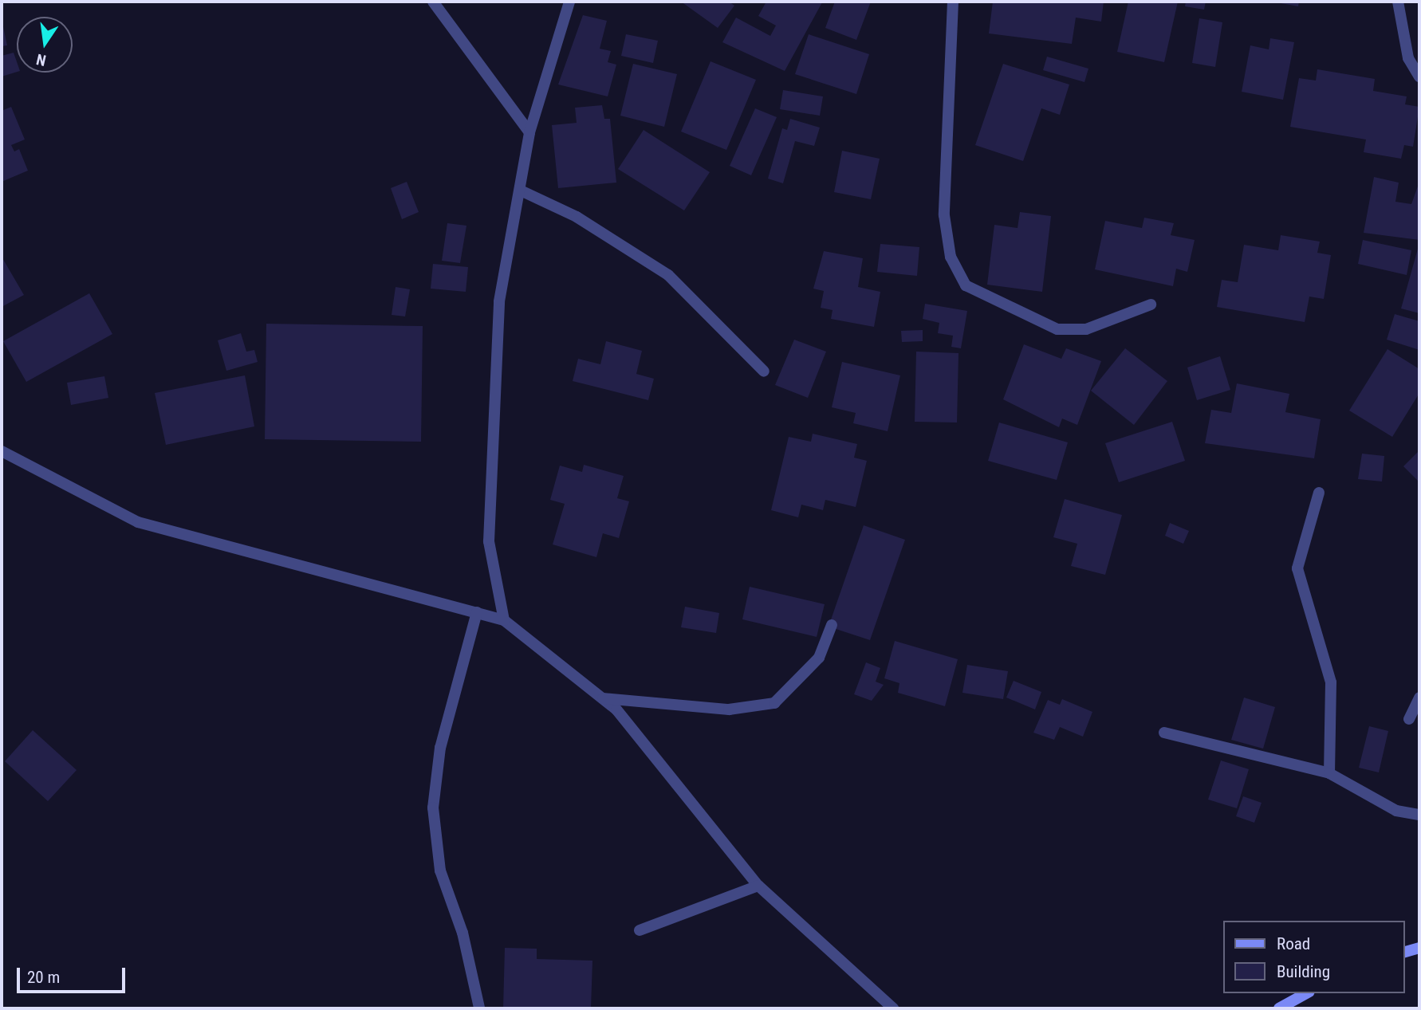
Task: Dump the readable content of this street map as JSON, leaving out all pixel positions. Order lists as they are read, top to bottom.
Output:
{
  "legend": ["Road", "Building"],
  "scale_bar": "20 m",
  "north": "bottom"
}
